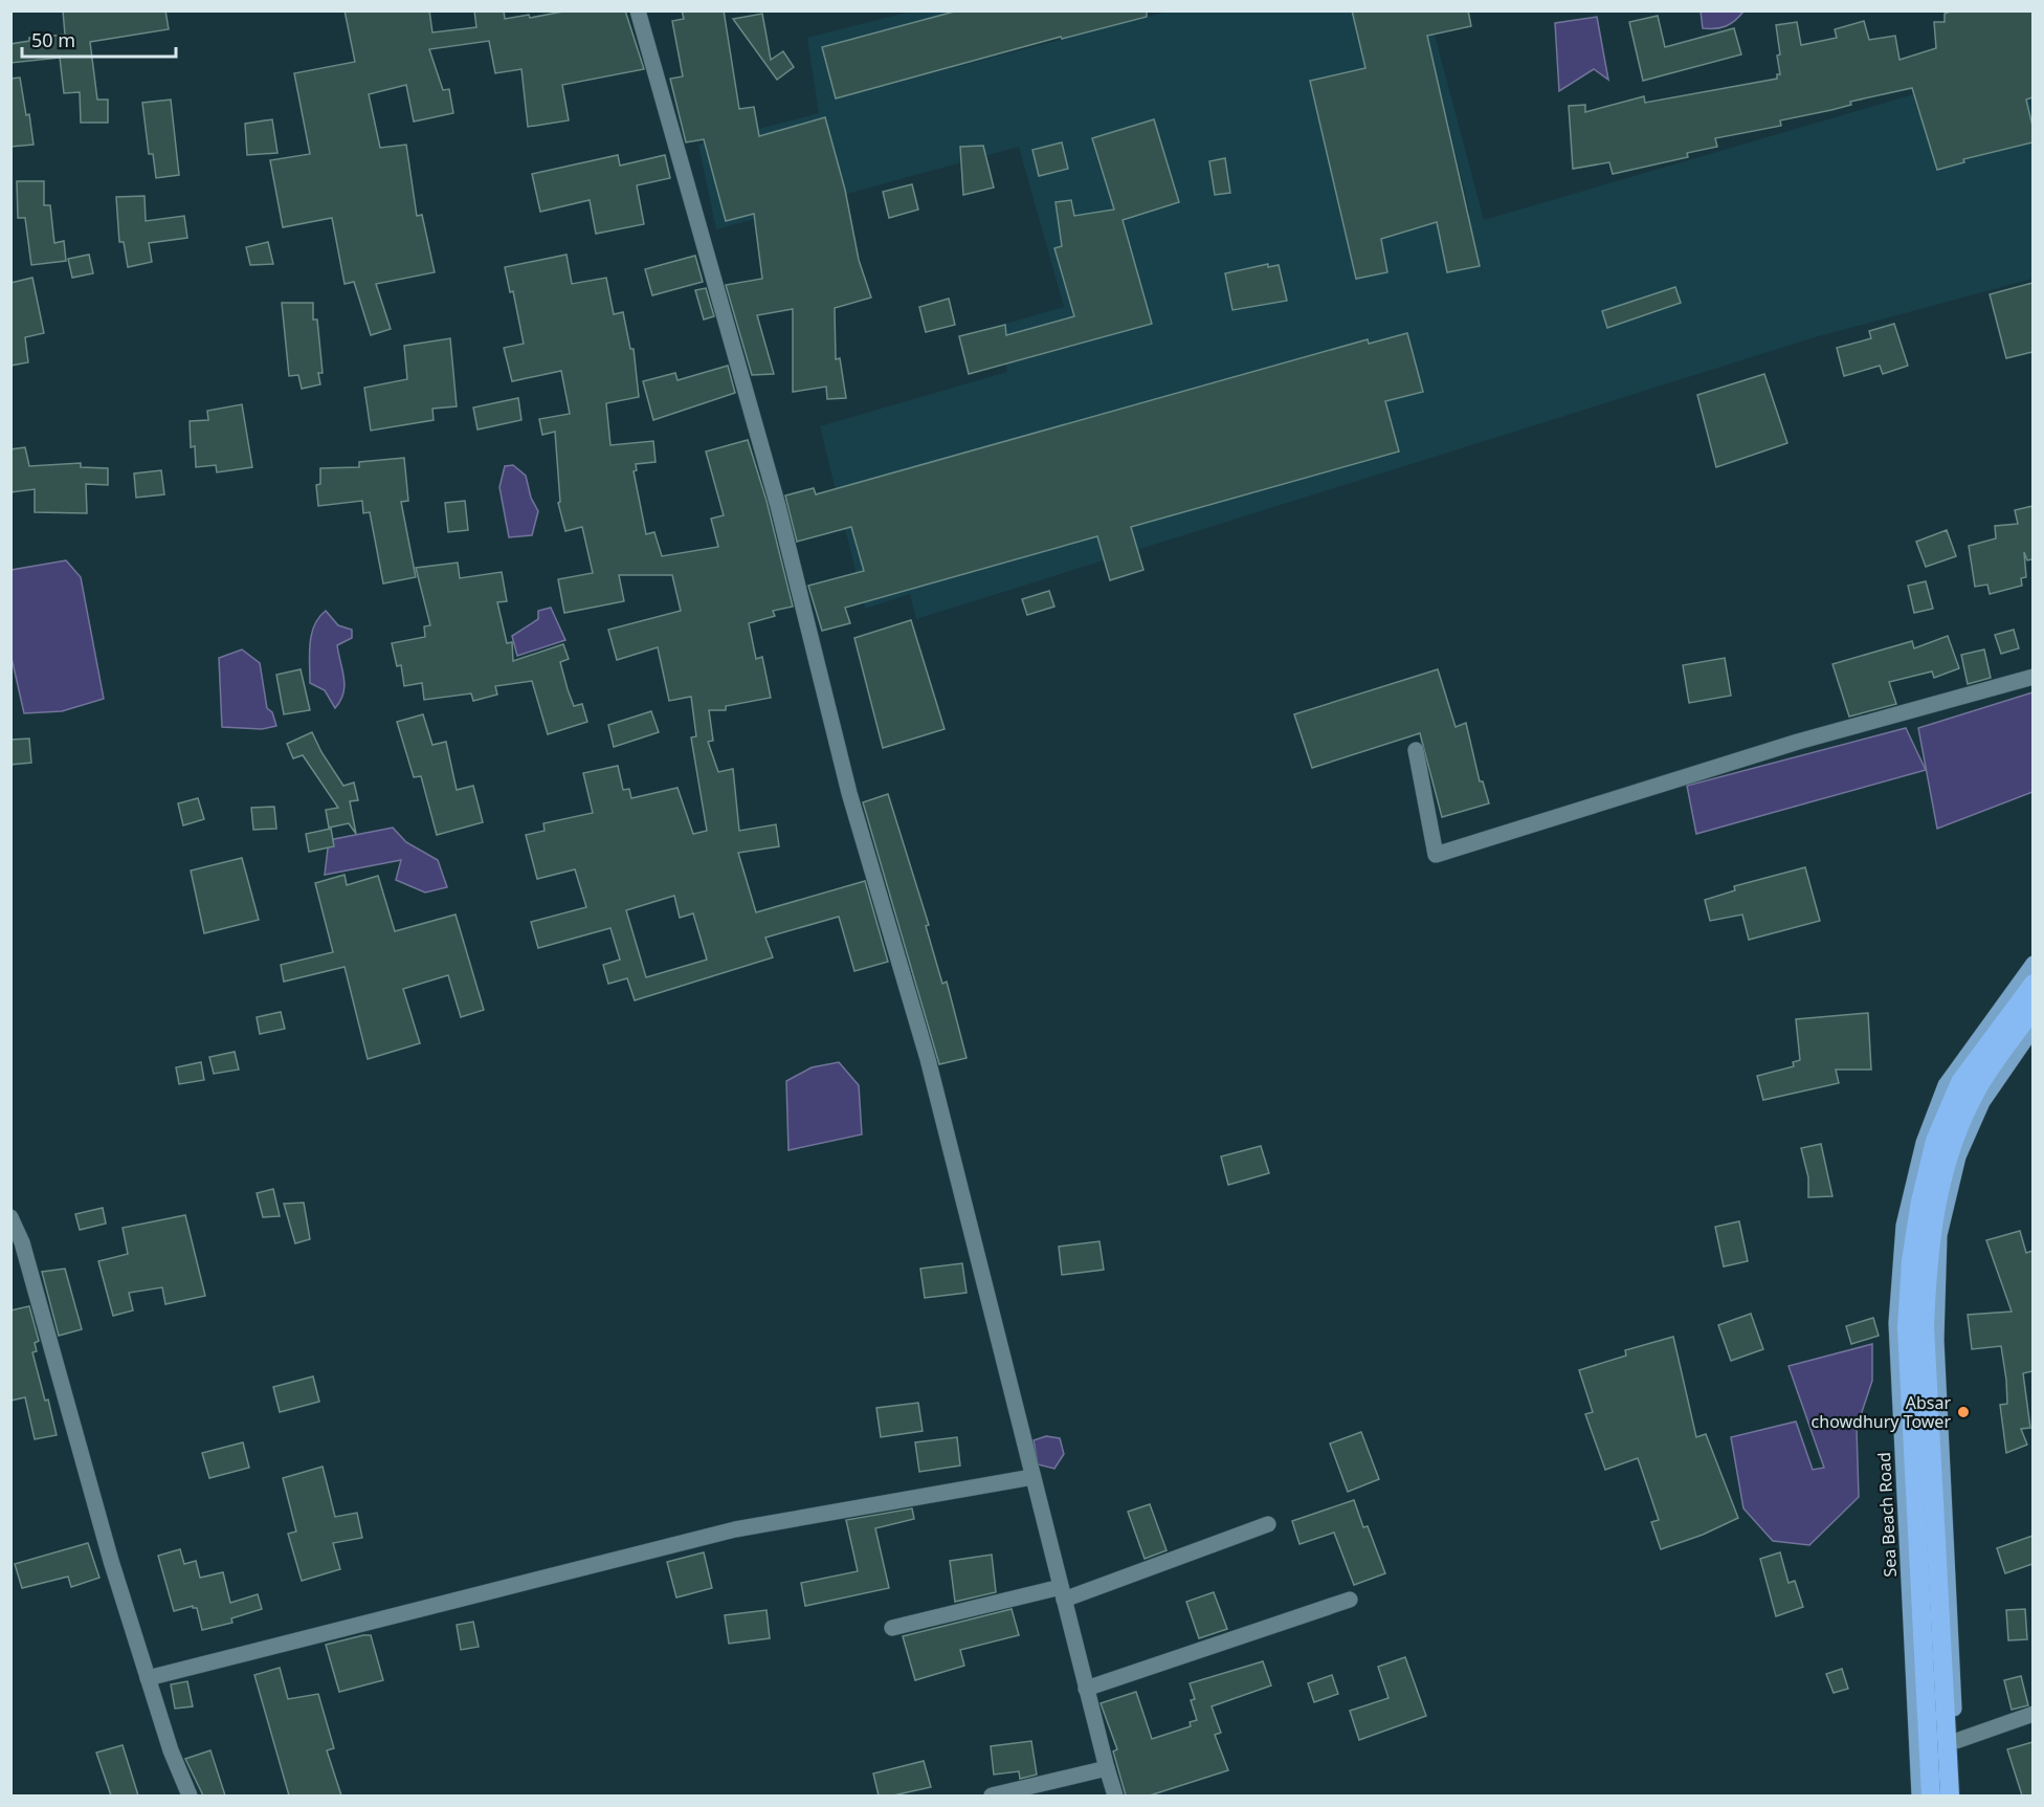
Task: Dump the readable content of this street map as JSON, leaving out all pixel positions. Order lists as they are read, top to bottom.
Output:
{
  "streets": {
    "main road": ["Sea Beach Road"]
  },
  "places": ["Absar chowdhury Tower"],
  "scale_bar": "50 m"
}
